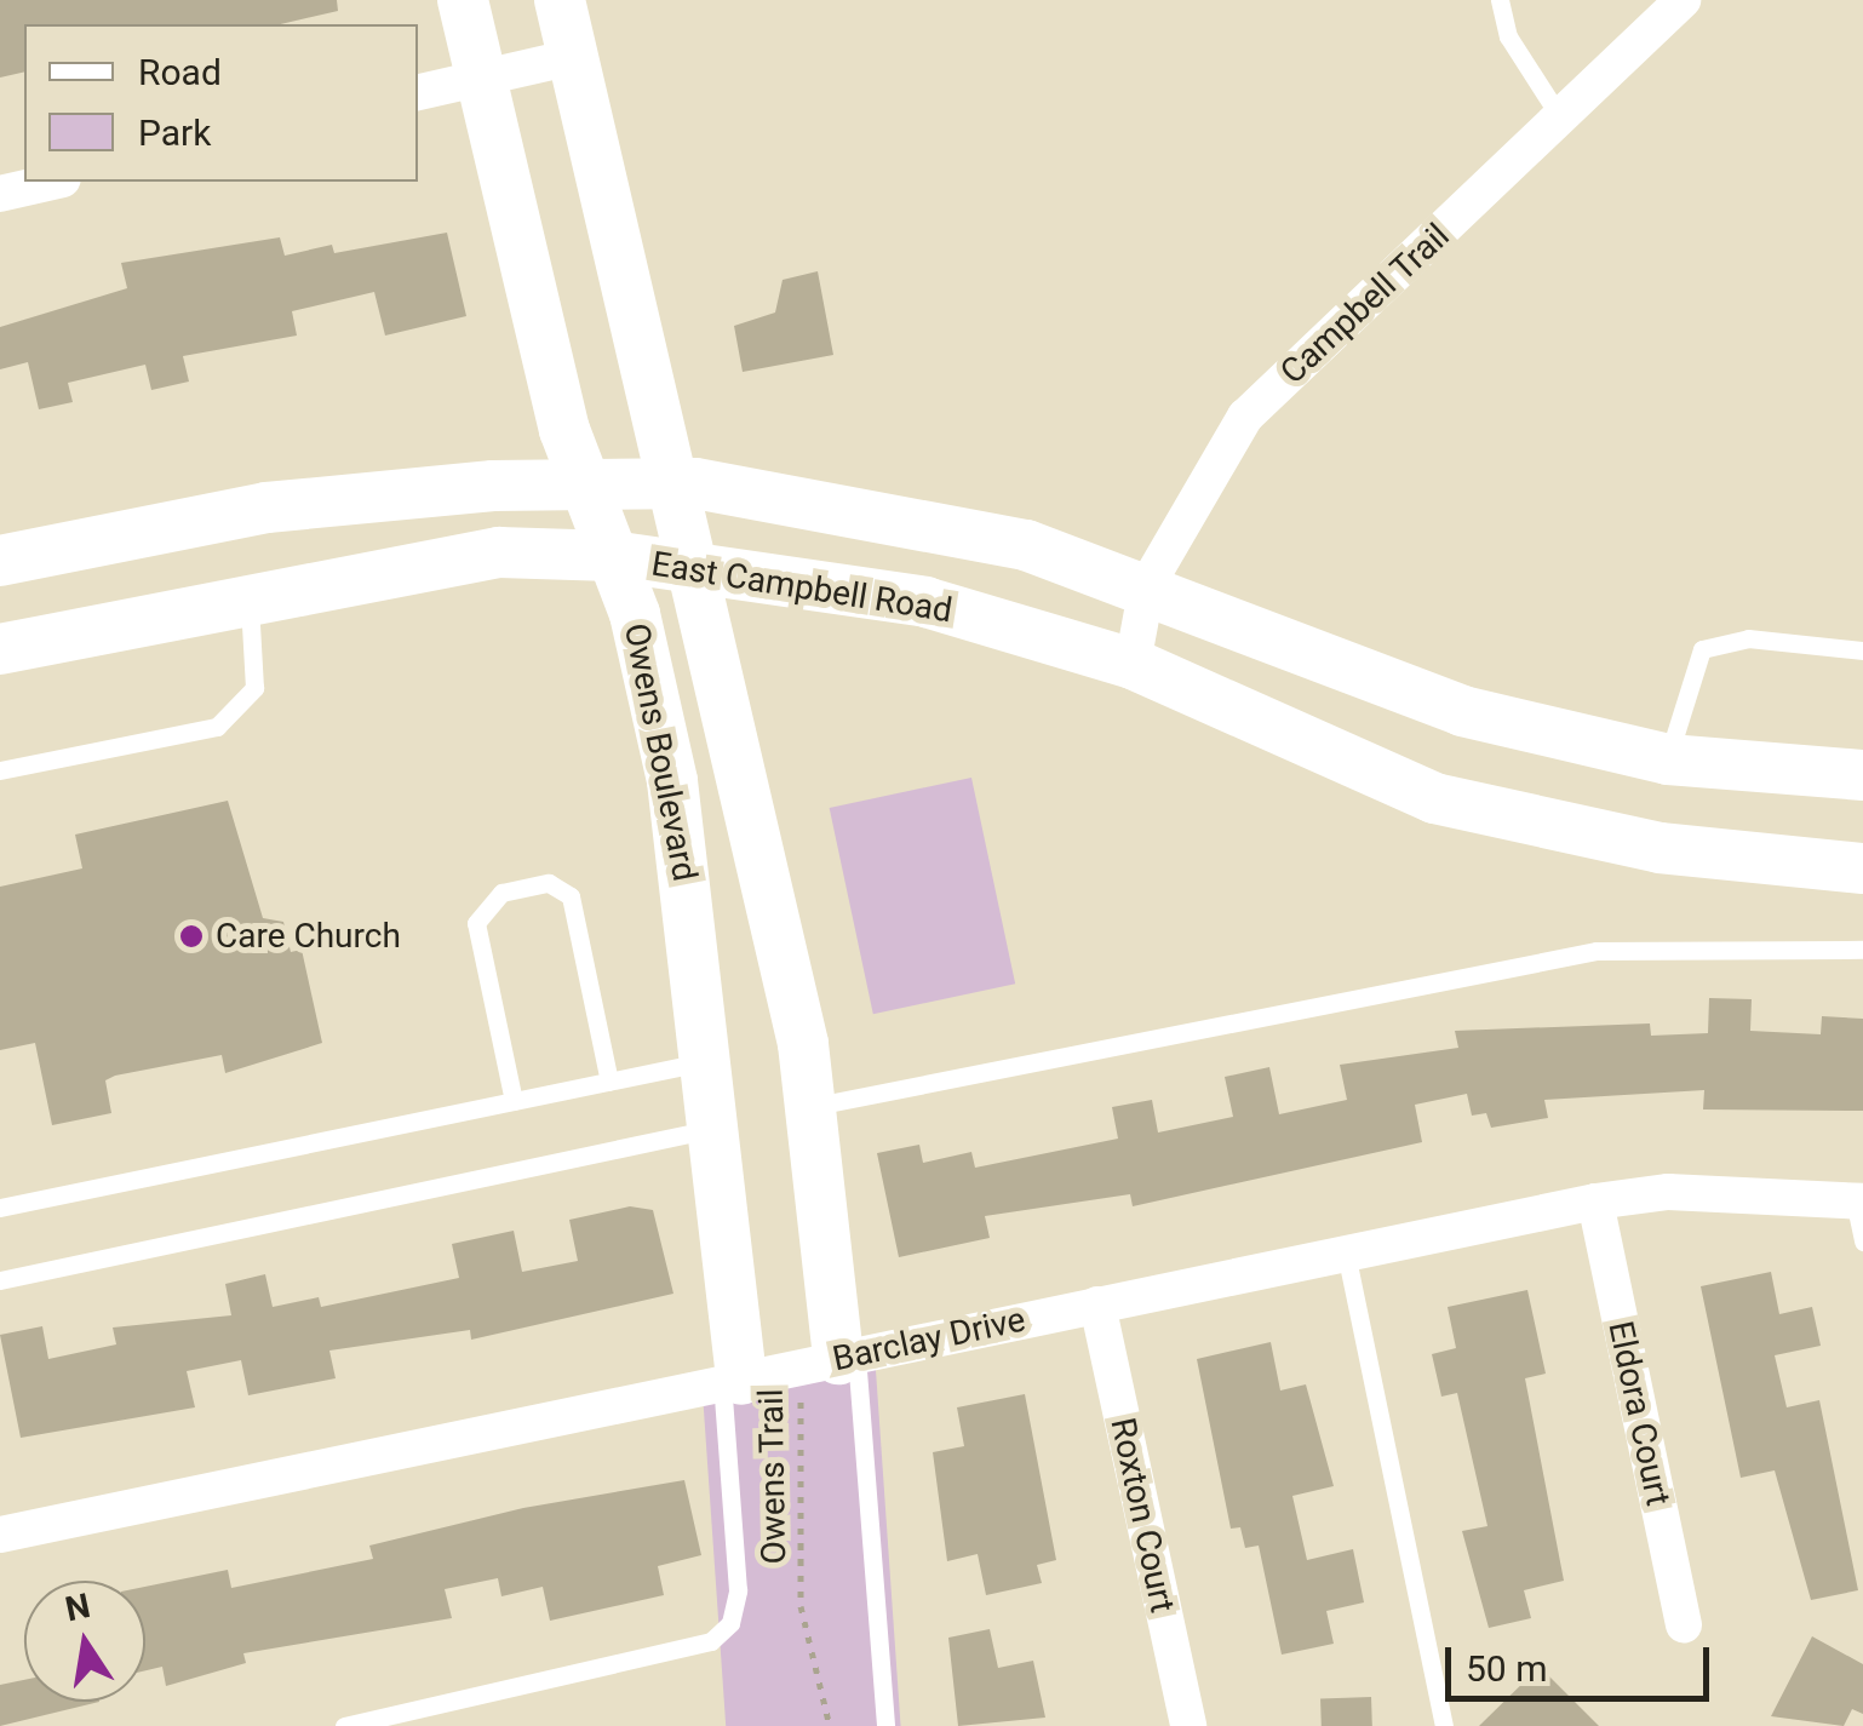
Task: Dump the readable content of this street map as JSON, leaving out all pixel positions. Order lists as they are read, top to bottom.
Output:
{
  "streets": {
    "main road": ["East Campbell Road", "Owens Boulevard"],
    "street": [
      "Campbell Trail",
      "Barclay Drive",
      "Eldora Court",
      "Roxton Court"
    ],
    "path": ["Owens Trail"]
  },
  "crossings": [
    ["Campbell Trail", "East Campbell Road"],
    ["East Campbell Road", "Owens Boulevard"],
    ["Owens Boulevard", "Barclay Drive"],
    ["Owens Boulevard", "Owens Trail"],
    ["Barclay Drive", "Eldora Court"],
    ["Barclay Drive", "Owens Trail"],
    ["Barclay Drive", "Roxton Court"]
  ],
  "places": ["Care Church"],
  "legend": ["Road", "Park"],
  "scale_bar": "50 m",
  "north": "top"
}
